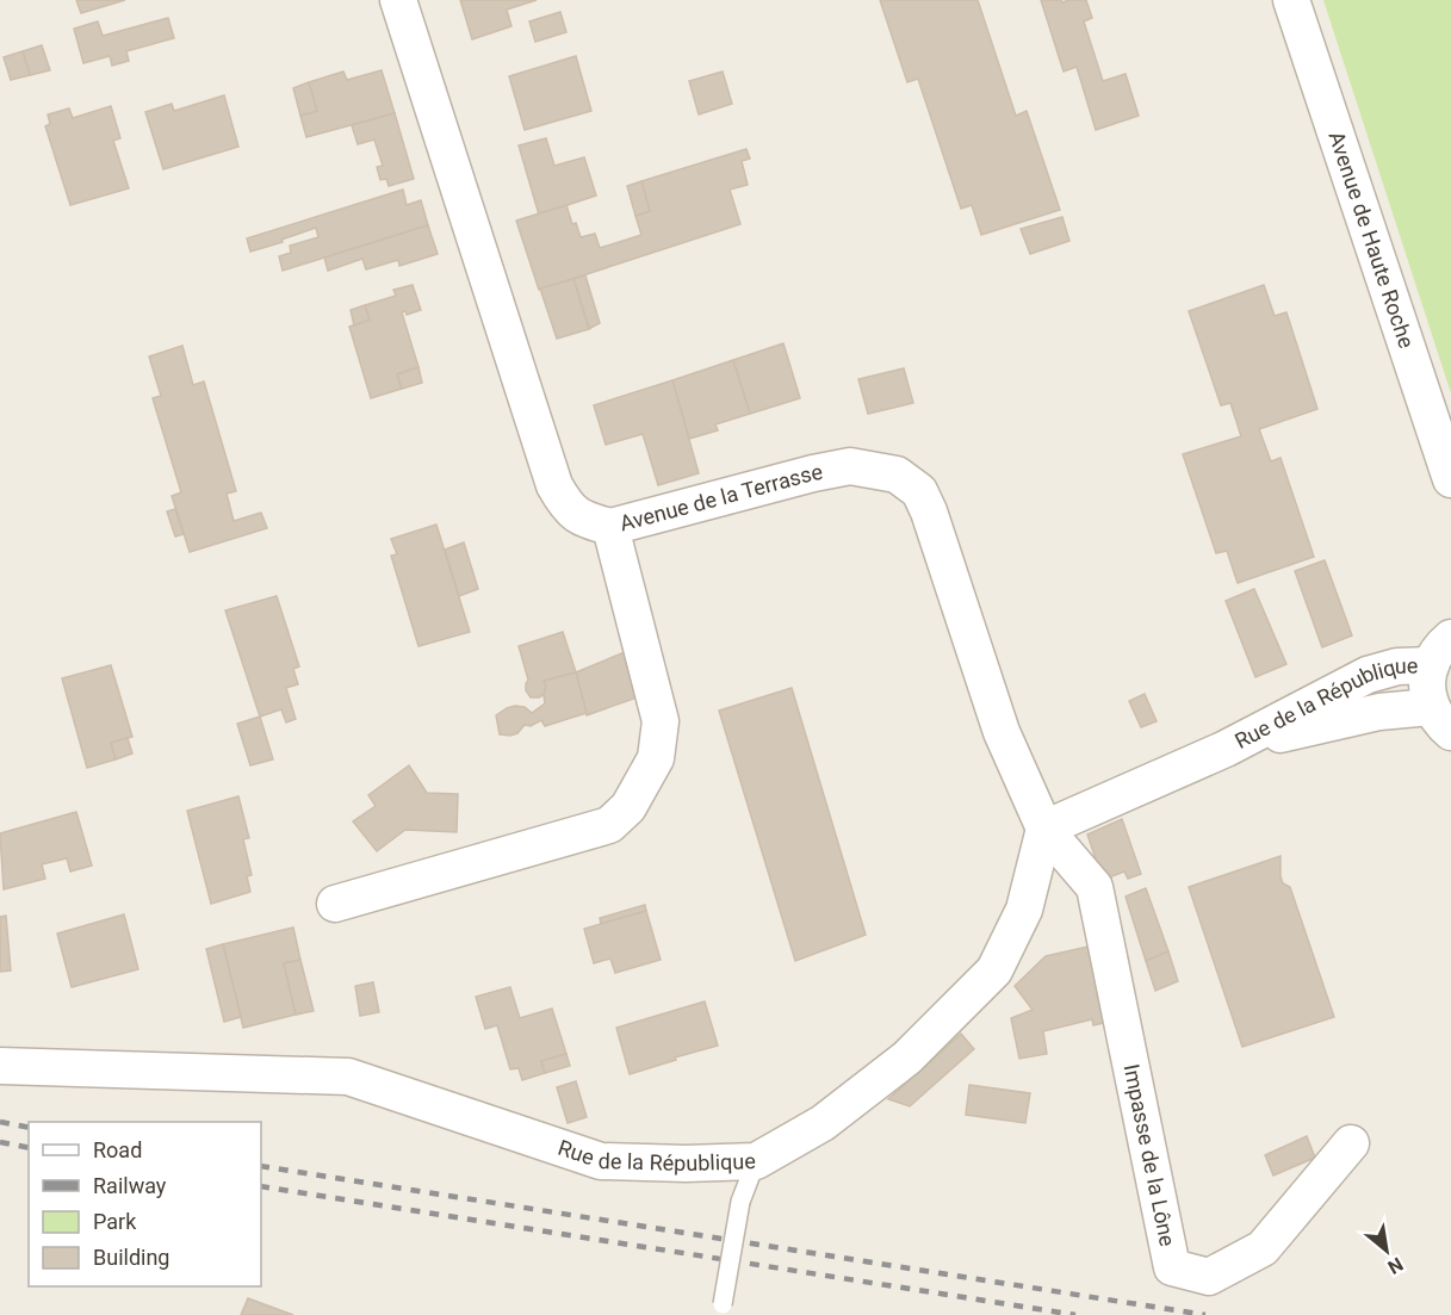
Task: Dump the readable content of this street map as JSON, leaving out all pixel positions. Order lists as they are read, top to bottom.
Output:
{
  "streets": {
    "street": [
      "Avenue de Haute Roche",
      "Avenue de la Terrasse",
      "Rue de la République",
      "Impasse de la Lône"
    ]
  },
  "crossings": [
    ["Avenue de la Terrasse", "Rue de la République"],
    ["Avenue de la Terrasse", "Impasse de la Lône"],
    ["Rue de la République", "Impasse de la Lône"]
  ],
  "legend": [
    "Road",
    "Railway",
    "Park",
    "Building"
  ],
  "north": "bottom right"
}
